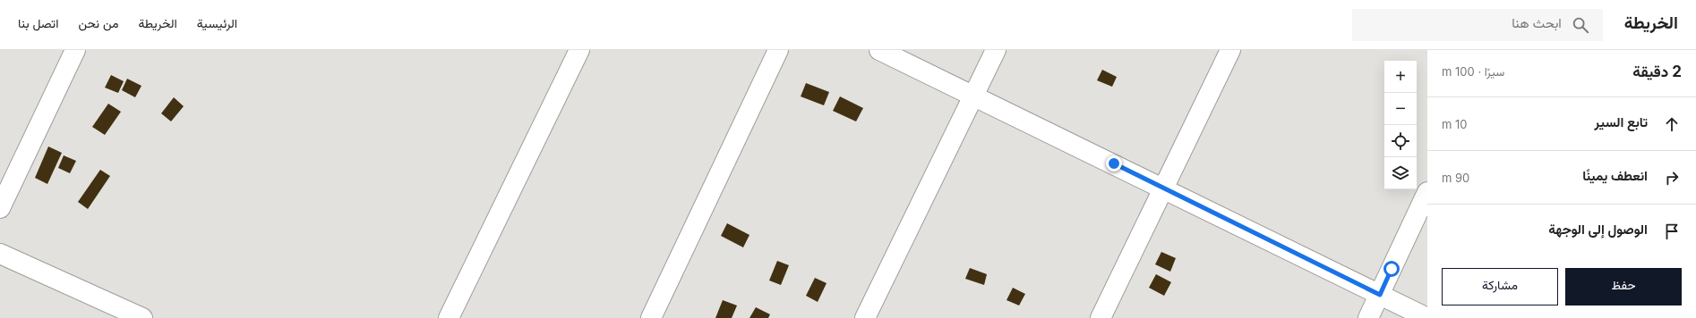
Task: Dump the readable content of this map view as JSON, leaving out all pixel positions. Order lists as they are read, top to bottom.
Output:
{
  "page": {
    "header": "الخريطة",
    "search": "ابحث هنا",
    "nav": [
      "الرئيسية",
      "الخريطة",
      "من نحن",
      "اتصل بنا"
    ],
    "heading": ["2 دقيقة", "سيرًا · 100 m"],
    "map_buttons": ["+", "−"],
    "list": [
      ["تابع السير", "10 m"],
      ["انعطف يمينًا", "90 m"],
      "الوصول إلى الوجهة"
    ],
    "buttons": ["حفظ", "مشاركة"]
  }
}
